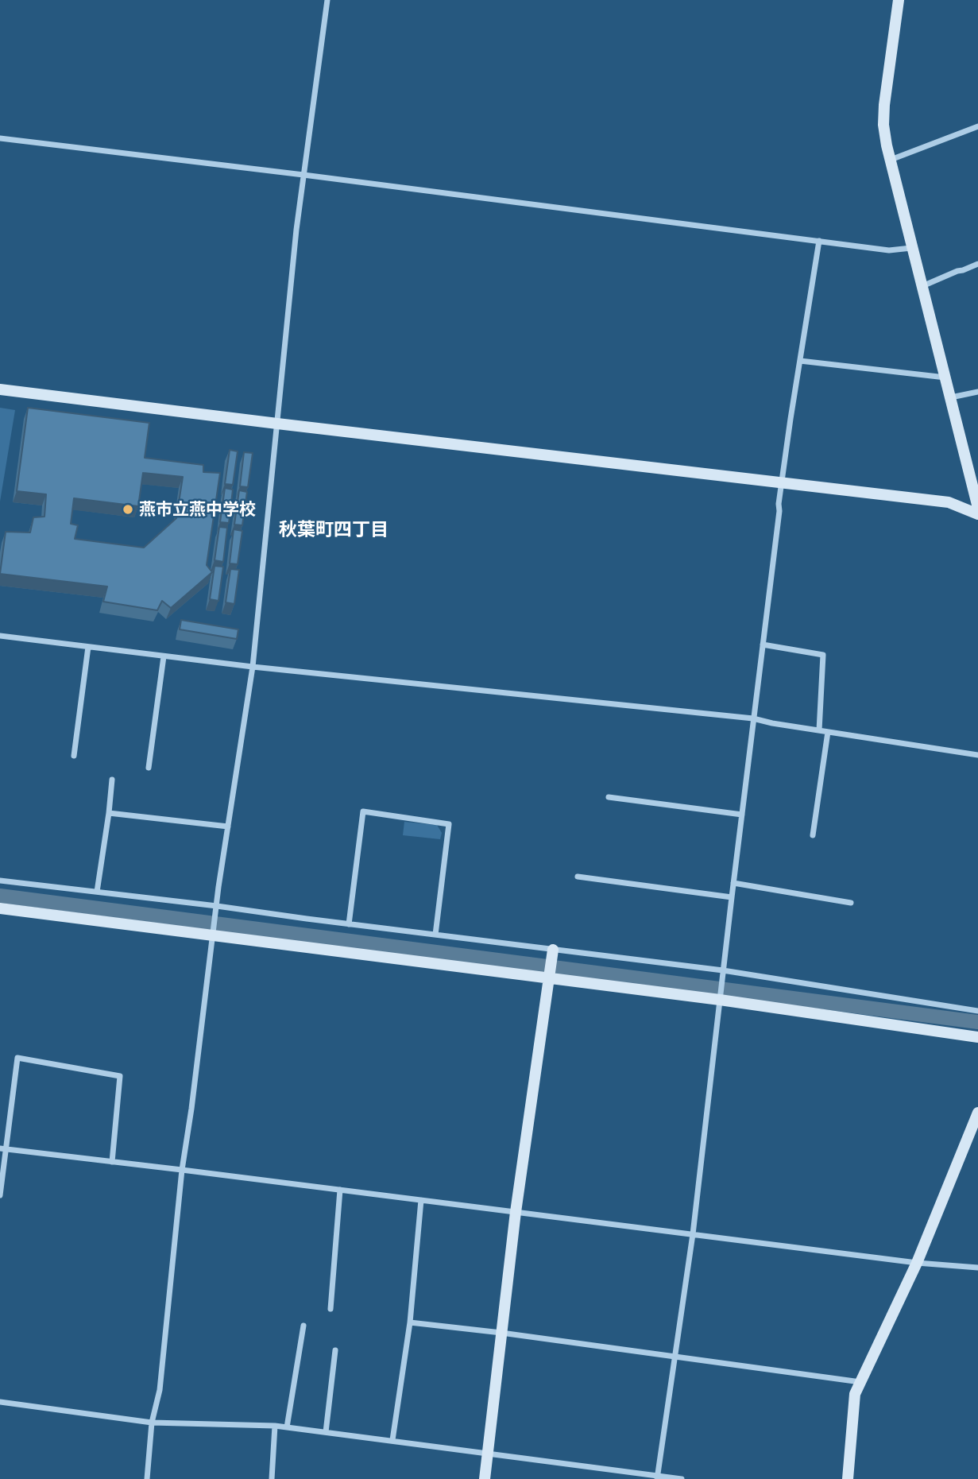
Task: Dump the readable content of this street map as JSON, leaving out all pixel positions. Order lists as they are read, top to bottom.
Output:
{
  "districts": ["秋葉町四丁目"],
  "places": ["燕市立燕中学校"]
}
